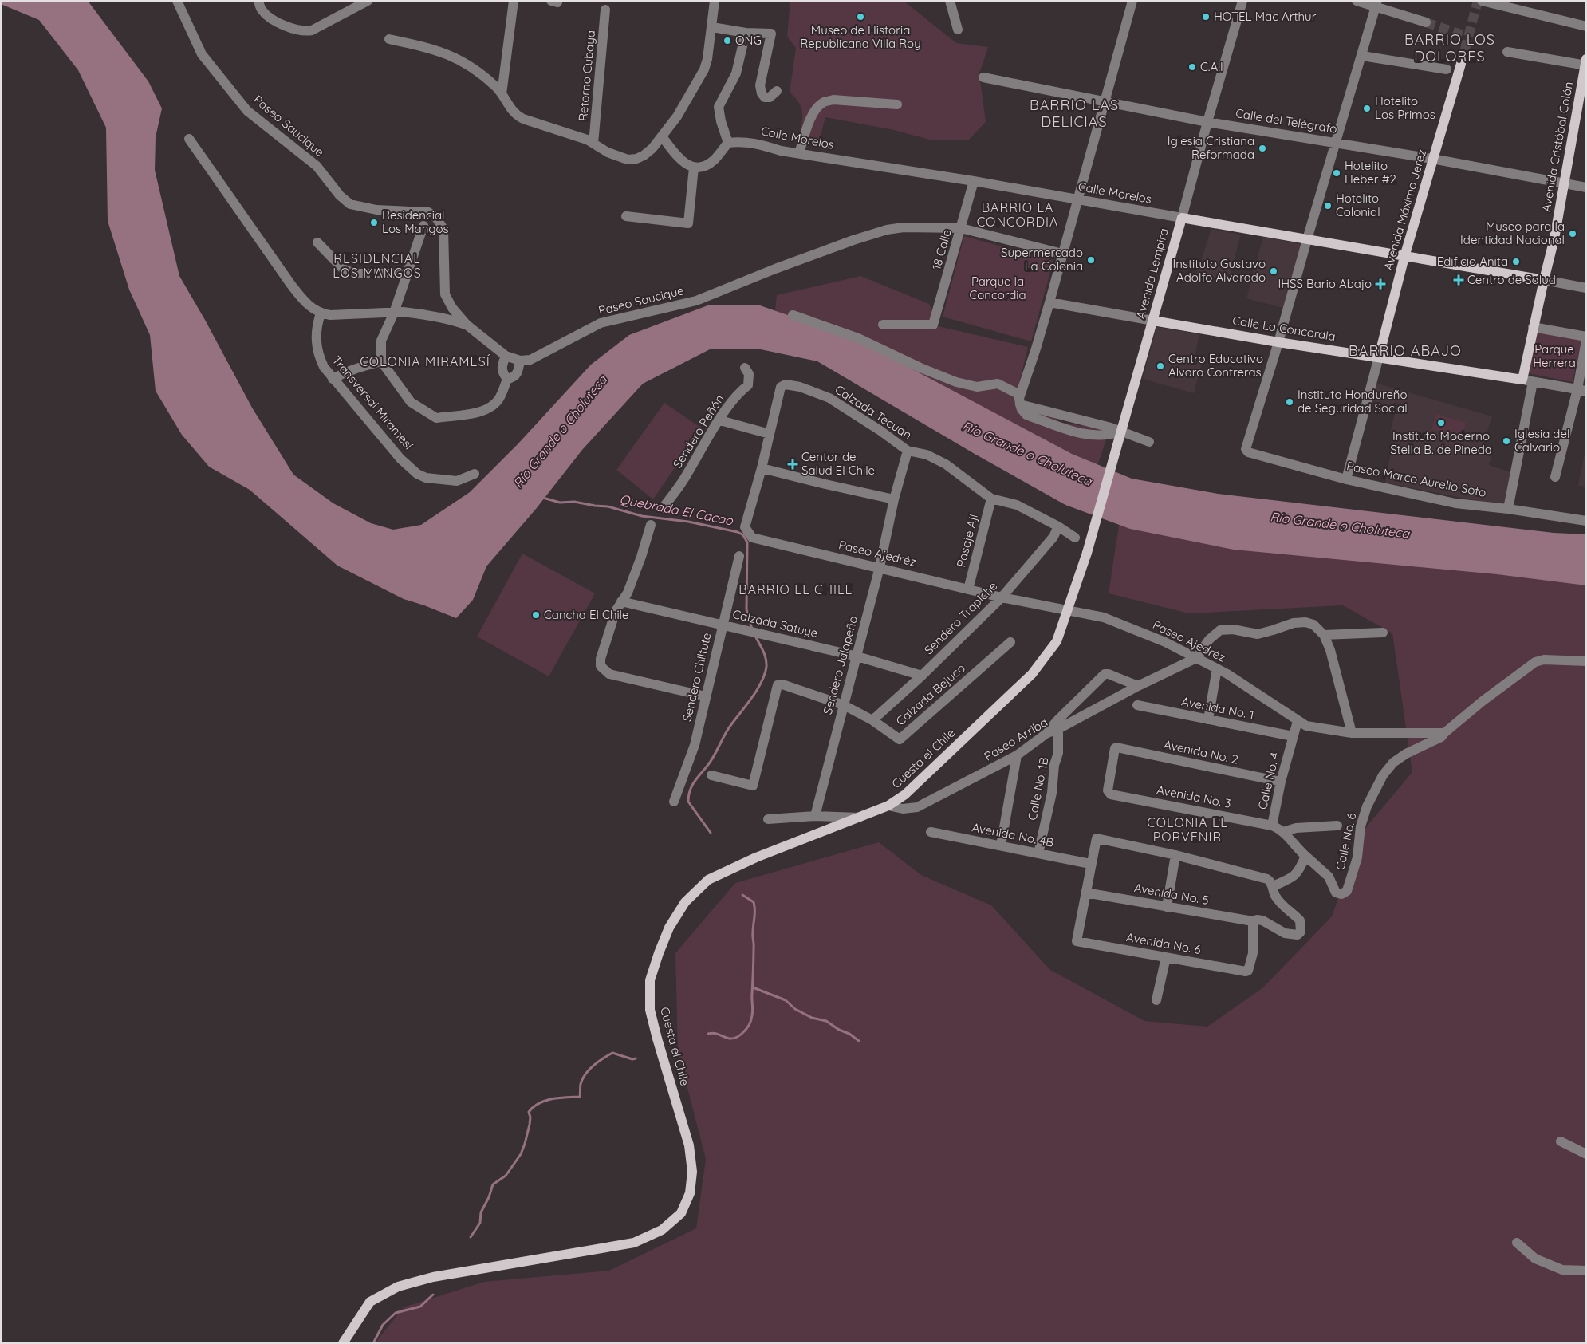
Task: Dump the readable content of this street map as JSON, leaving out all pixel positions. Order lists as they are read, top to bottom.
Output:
{
  "streets": {
    "main road": [
      "Calle Morelos",
      "Avenida Cristóbal Colón",
      "Avenida Máximo Jerez",
      "Avenida Lempira",
      "Calle La Concordia",
      "Cuesta el Chile"
    ],
    "street": [
      "Retorno Cubaya",
      "Calle del Telégrafo",
      "Paseo Saucique",
      "18 Calle",
      "Transversal Miramesí",
      "Calzada Tecuán",
      "Sendero Peñón",
      "Paseo Marco Aurelio Soto",
      "Pasaje Ají",
      "Paseo Ajedréz",
      "Sendero Trapiche",
      "Calzada Satuye",
      "Sendero Jalapeño",
      "Sendero Chiltute",
      "Calzada Bejuco",
      "Avenida No. 1",
      "Paseo Arriba",
      "Avenida No. 2",
      "Calle No. 4",
      "Calle No. 1B",
      "Avenida No. 3",
      "Avenida No. 4B",
      "Calle No. 6",
      "Avenida No. 5",
      "Avenida No. 6"
    ]
  },
  "crossings": [
    ["Calle del Telégrafo", "Avenida Cristóbal Colón"],
    ["Calle del Telégrafo", "Avenida Máximo Jerez"],
    ["Calle del Telégrafo", "Avenida Lempira"],
    ["Paseo Saucique", "18 Calle"],
    ["Calle Morelos", "Avenida Cristóbal Colón"],
    ["Calle Morelos", "Avenida Máximo Jerez"],
    ["Calle Morelos", "18 Calle"],
    ["Calle Morelos", "Avenida Lempira"],
    ["Avenida Cristóbal Colón", "Calle La Concordia"],
    ["Avenida Cristóbal Colón", "Paseo Marco Aurelio Soto"],
    ["Avenida Máximo Jerez", "Calle La Concordia"],
    ["Avenida Máximo Jerez", "Paseo Marco Aurelio Soto"],
    ["Avenida Lempira", "Calle La Concordia"],
    ["Avenida Lempira", "Cuesta el Chile"],
    ["Calle La Concordia", "Paseo Marco Aurelio Soto"],
    ["Calzada Tecuán", "Pasaje Ají"],
    ["Calzada Tecuán", "Sendero Trapiche"],
    ["Calzada Tecuán", "Sendero Jalapeño"],
    ["Pasaje Ají", "Paseo Ajedréz"],
    ["Paseo Ajedréz", "Sendero Trapiche"],
    ["Paseo Ajedréz", "Sendero Jalapeño"],
    ["Paseo Ajedréz", "Paseo Arriba"],
    ["Paseo Ajedréz", "Cuesta el Chile"],
    ["Paseo Ajedréz", "Calle No. 4"],
    ["Paseo Ajedréz", "Calle No. 6"],
    ["Sendero Trapiche", "Calzada Satuye"],
    ["Sendero Trapiche", "Calzada Bejuco"],
    ["Calzada Satuye", "Sendero Jalapeño"],
    ["Calzada Satuye", "Sendero Chiltute"],
    ["Sendero Jalapeño", "Calzada Bejuco"],
    ["Avenida No. 1", "Calle No. 4"],
    ["Paseo Arriba", "Cuesta el Chile"],
    ["Paseo Arriba", "Calle No. 1B"],
    ["Avenida No. 2", "Calle No. 4"],
    ["Avenida No. 2", "Avenida No. 3"],
    ["Calle No. 4", "Avenida No. 3"],
    ["Calle No. 4", "Calle No. 6"],
    ["Calle No. 1B", "Avenida No. 4B"],
    ["Avenida No. 5", "Avenida No. 6"]
  ],
  "districts": [
    "BARRIO LOS DOLORES",
    "BARRIO LAS DELICIAS",
    "BARRIO LA CONCORDIA",
    "RESIDENCIAL LOS MANGOS",
    "BARRIO ABAJO",
    "COLONIA MIRAMESÍ",
    "BARRIO EL CHILE",
    "COLONIA EL PORVENIR"
  ],
  "water": ["Río Grande o Choluteca", "Quebrada El Cacao"],
  "parks": ["Parque la Concordia", "Parque Herrera"],
  "places": {
    "other": [
      "Museo de Historia Republicana Villa Roy",
      "HOTEL Mac Arthur",
      "ONG",
      "C.A.I",
      "Hotelito Los Primos",
      "Iglesia Cristiana Reformada",
      "Hotelito Heber #2",
      "Hotelito Colonial",
      "Residencial Los Mangos",
      "Museo para la Identidad Nacional",
      "Supermercado La Colonia",
      "Edificio Anita",
      "Instituto Gustavo Adolfo Alvarado",
      "Centro Educativo Alvaro Contreras",
      "Instituto Hondureño de Seguridad Social",
      "Instituto Moderno Stella B. de Pineda",
      "Iglesia del Calvario",
      "Cancha El Chile"
    ],
    "health": ["Centro de Salud", "IHSS Bario Abajo", "Centor de Salud El Chile"]
  }
}
